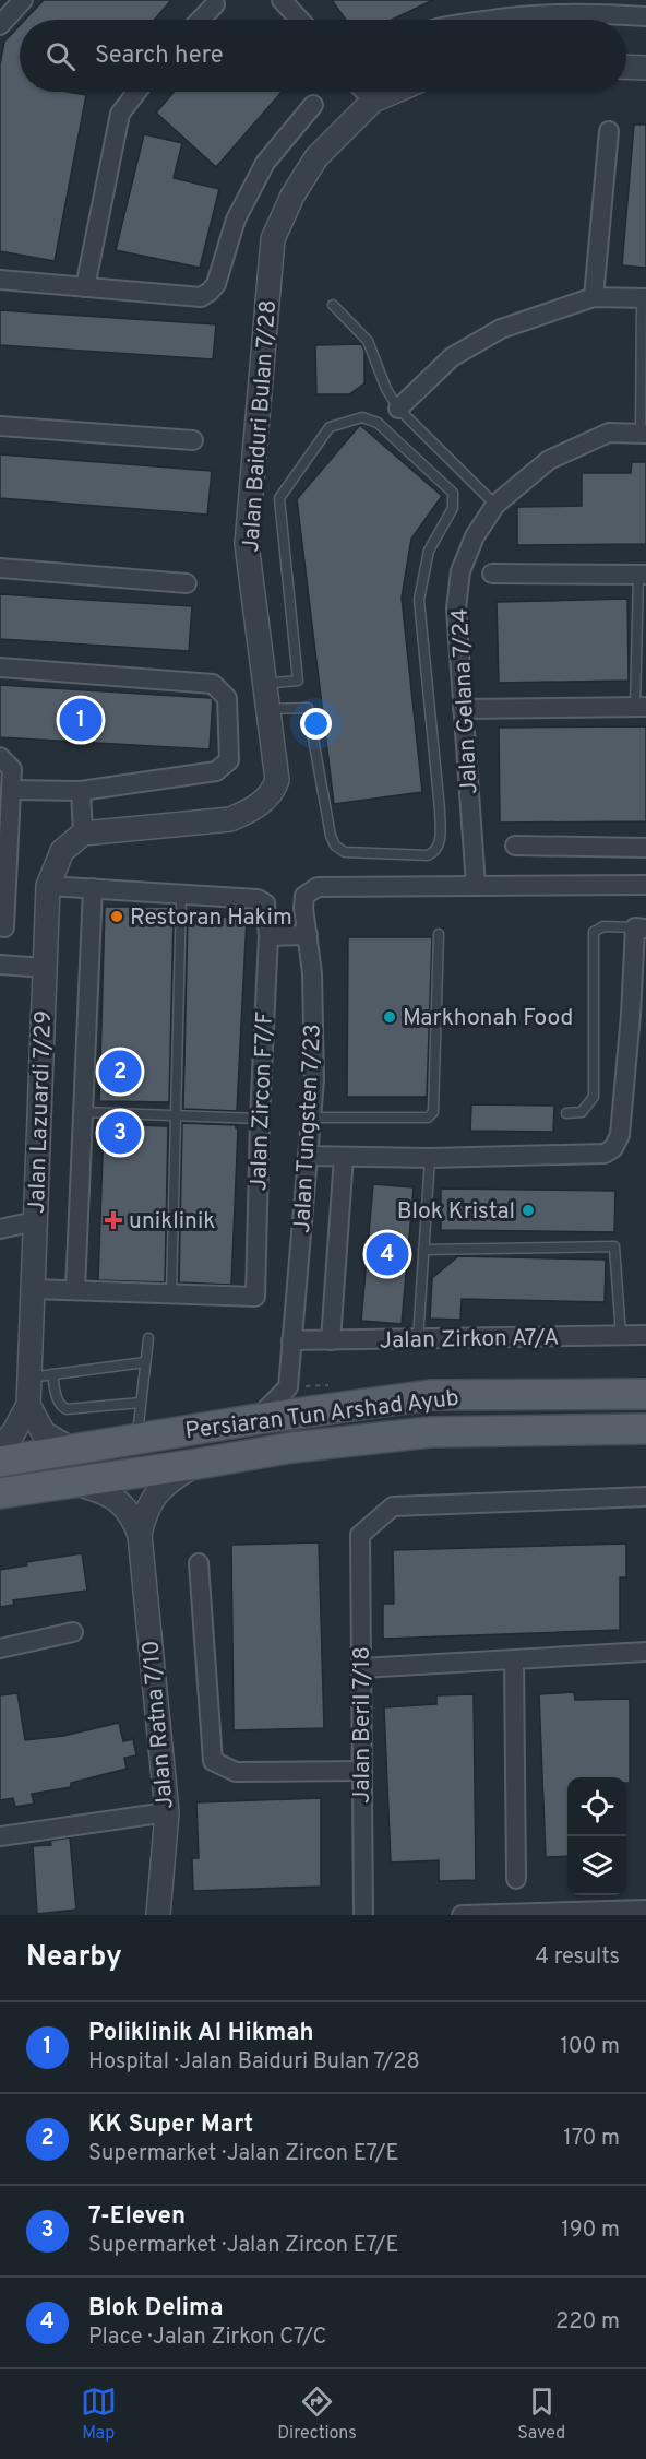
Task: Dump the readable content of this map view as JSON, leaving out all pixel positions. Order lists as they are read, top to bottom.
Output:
{
  "streets": {
    "main road": ["Persiaran Tun Arshad Ayub"],
    "street": [
      "Jalan Baiduri Bulan 7/28",
      "Jalan Gelana 7/24",
      "Jalan Zircon F7/F",
      "Jalan Lazuardi 7/29",
      "Jalan Tungsten 7/23",
      "Jalan Zirkon A7/A",
      "Jalan Ratna 7/10",
      "Jalan Beril 7/18"
    ]
  },
  "crossings": [
    ["Jalan Baiduri Bulan 7/28", "Jalan Lazuardi 7/29"],
    ["Jalan Gelana 7/24", "Jalan Tungsten 7/23"],
    ["Jalan Zircon F7/F", "Jalan Lazuardi 7/29"],
    ["Jalan Tungsten 7/23", "Jalan Zirkon A7/A"],
    ["Persiaran Tun Arshad Ayub", "Jalan Ratna 7/10"]
  ],
  "places": {
    "other": ["Restoran Hakim", "Markhonah Food", "Blok Kristal"],
    "health": ["uniklinik"]
  },
  "page": {
    "search": "Search here",
    "pins": [
      "1",
      "2",
      "3",
      "4"
    ],
    "heading": ["Nearby", "4 results"],
    "list": [
      {
        "mark": "1",
        "name": "Poliklinik Al Hikmah",
        "note": "Hospital · Jalan Baiduri Bulan 7/28",
        "value": "100 m"
      },
      {
        "mark": "2",
        "name": "KK Super Mart",
        "note": "Supermarket · Jalan Zircon E7/E",
        "value": "170 m"
      },
      {
        "mark": "3",
        "name": "7-Eleven",
        "note": "Supermarket · Jalan Zircon E7/E",
        "value": "190 m"
      },
      {
        "mark": "4",
        "name": "Blok Delima",
        "note": "Place · Jalan Zirkon C7/C",
        "value": "220 m"
      }
    ],
    "nav": ["Map", "Directions", "Saved"]
  }
}
